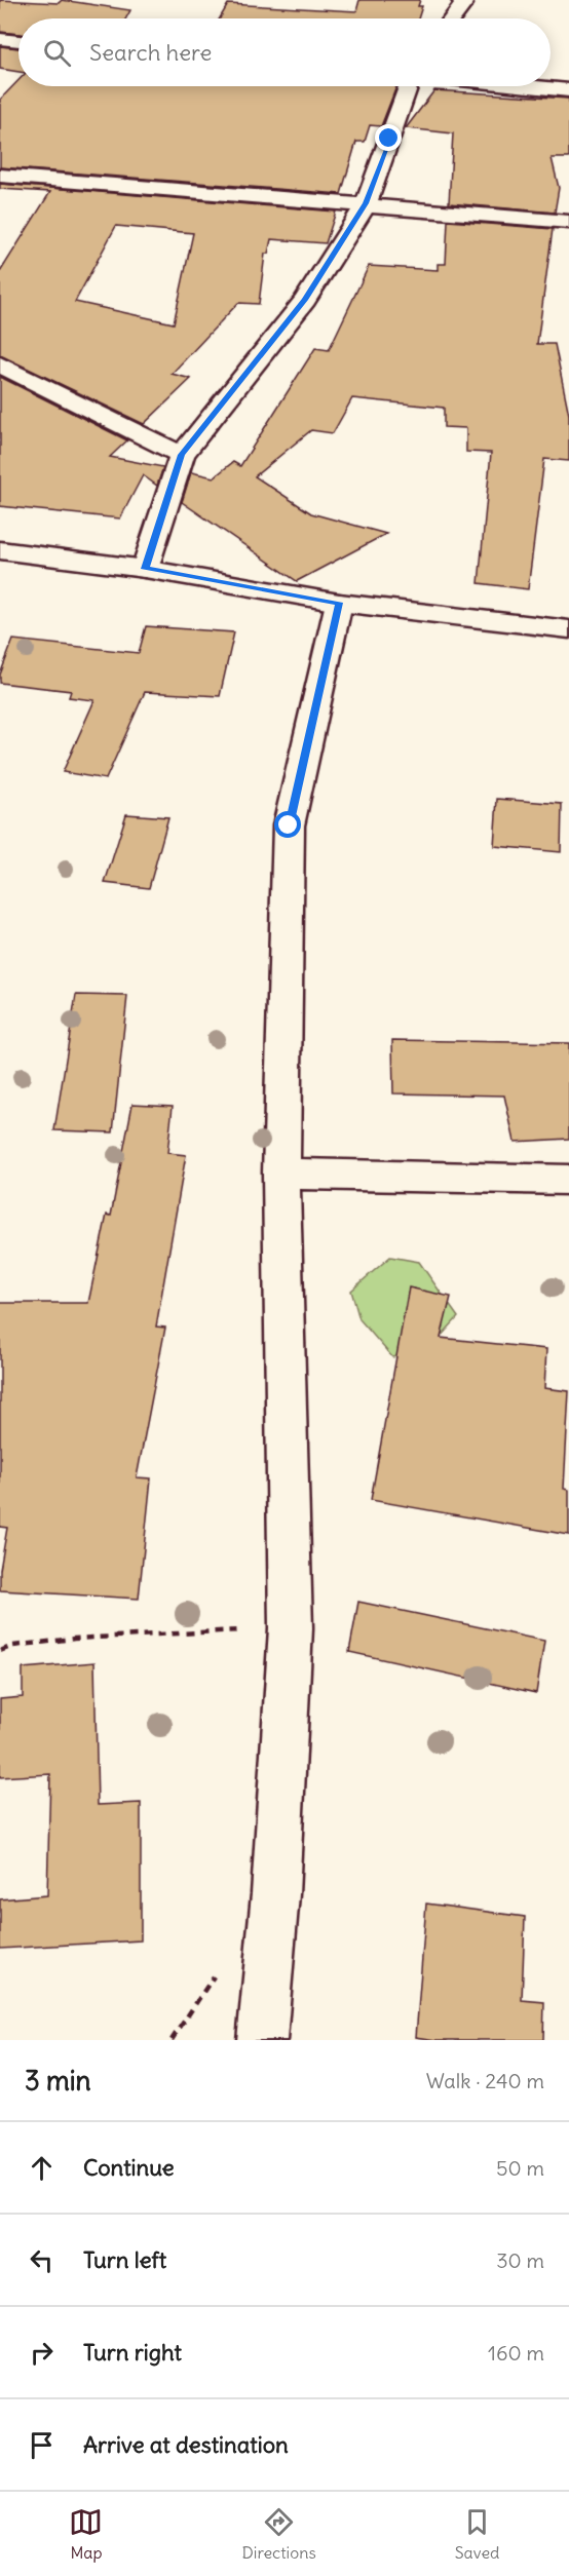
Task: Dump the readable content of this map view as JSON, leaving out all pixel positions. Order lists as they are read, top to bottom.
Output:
{
  "page": {
    "search": "Search here",
    "heading": ["3 min", "Walk · 240 m"],
    "list": [
      ["Continue", "50 m"],
      ["Turn left", "30 m"],
      ["Turn right", "160 m"],
      "Arrive at destination"
    ],
    "nav": ["Map", "Directions", "Saved"]
  }
}
